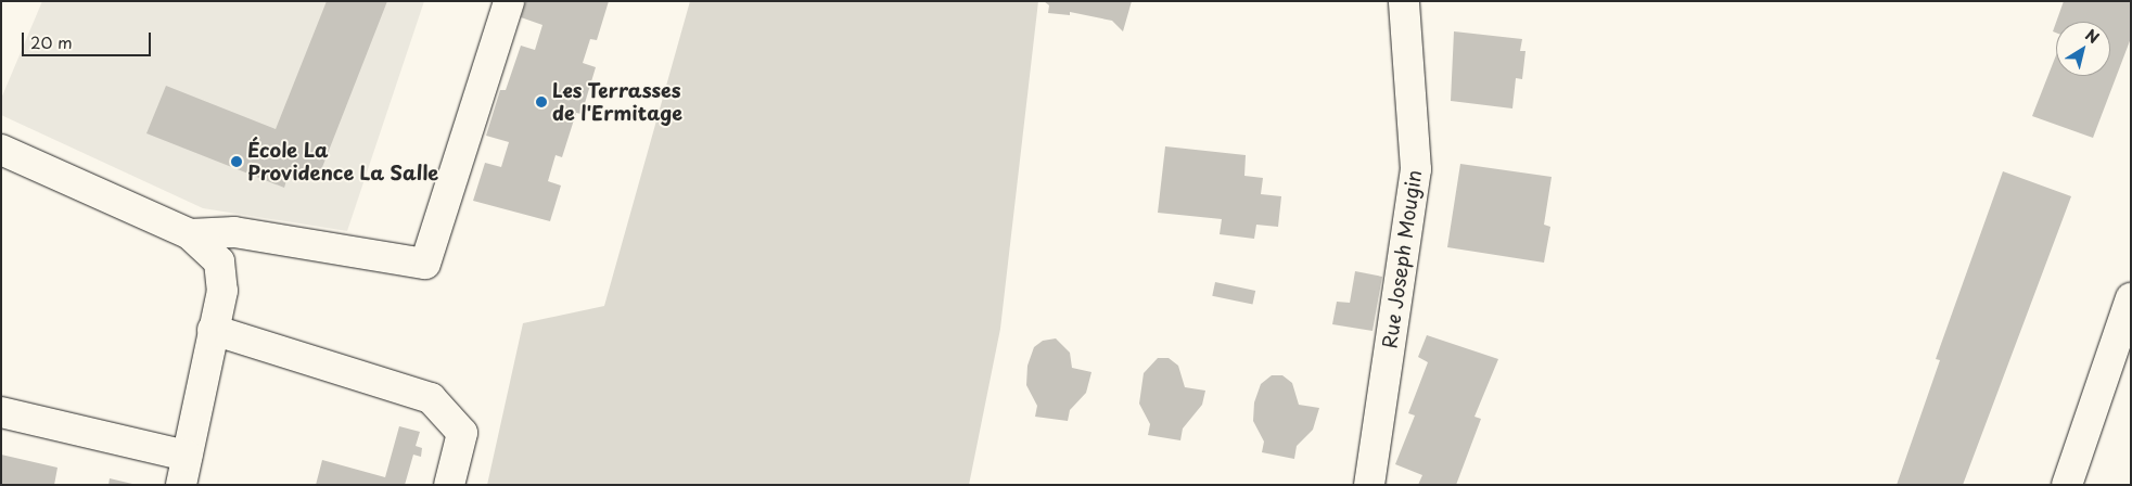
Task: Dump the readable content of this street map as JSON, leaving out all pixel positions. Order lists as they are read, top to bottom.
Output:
{
  "streets": {
    "street": ["Rue Joseph Mougin"]
  },
  "places": ["Les Terrasses de l'Ermitage", "École La Providence La Salle"],
  "scale_bar": "20 m",
  "north": "top right"
}
